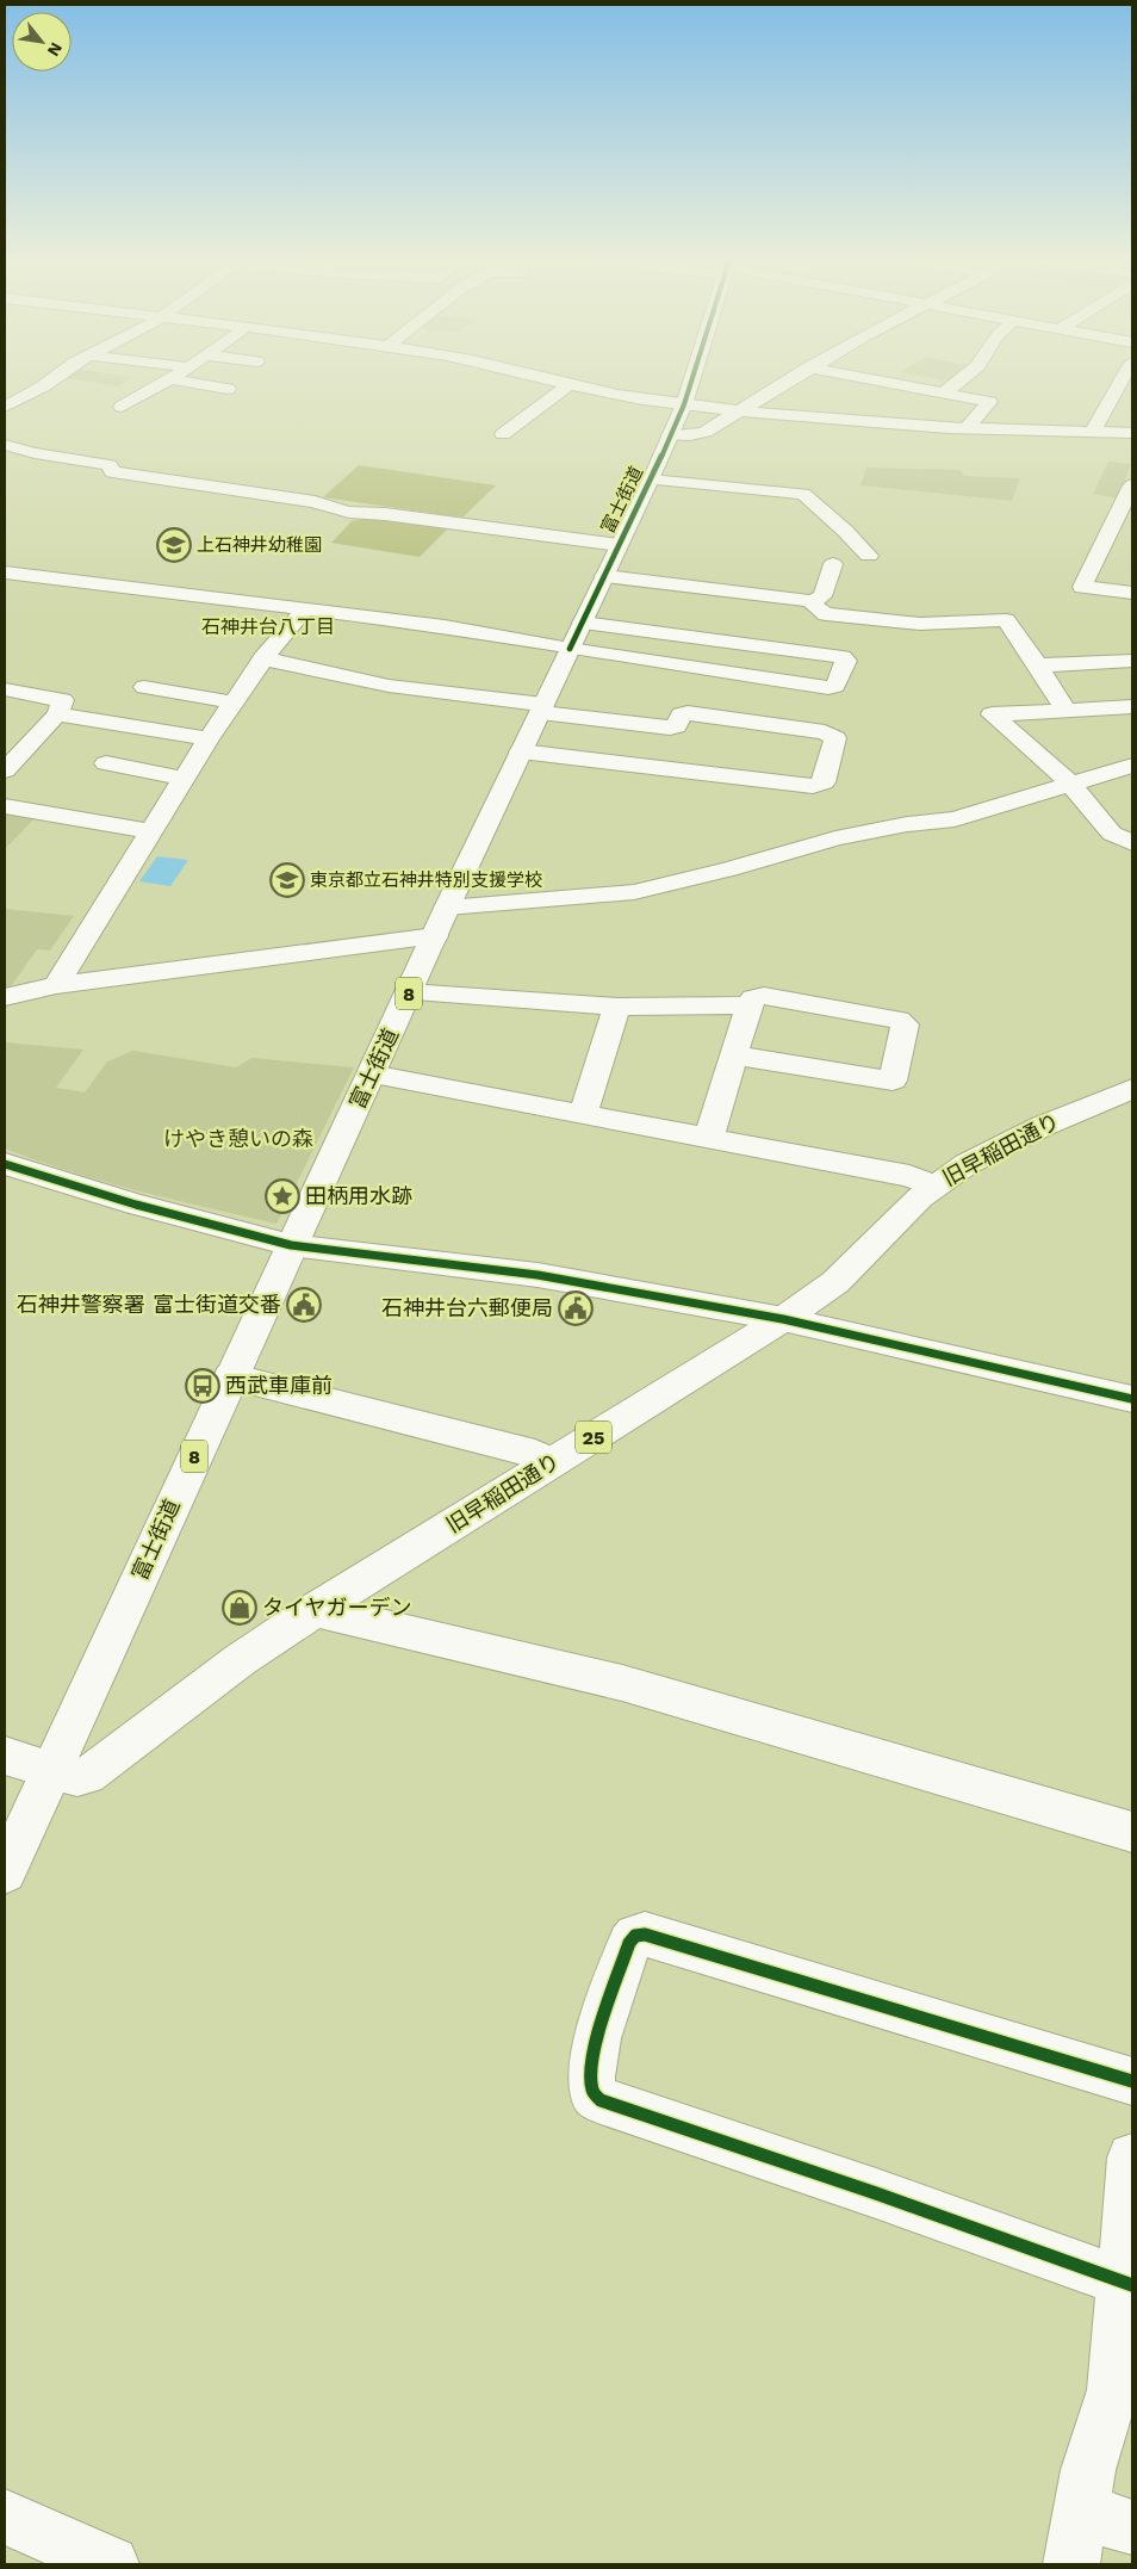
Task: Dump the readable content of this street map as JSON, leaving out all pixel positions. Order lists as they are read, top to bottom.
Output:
{
  "streets": {
    "street": [
      "富士街道",
      "8",
      "旧早稲田通り",
      "25"
    ]
  },
  "crossings": [
    ["富士街道", "旧早稲田通り"]
  ],
  "districts": ["石神井台八丁目"],
  "parks": ["けやき憩いの森"],
  "places": {
    "school or university": ["上石神井幼稚園", "東京都立石神井特別支援学校"],
    "place": ["田柄用水跡"],
    "public building": ["石神井警察署 富士街道交番", "石神井台六郵便局"],
    "bus stop": ["西武車庫前"],
    "shop": ["タイヤガーデン"]
  },
  "north": "bottom right"
}
